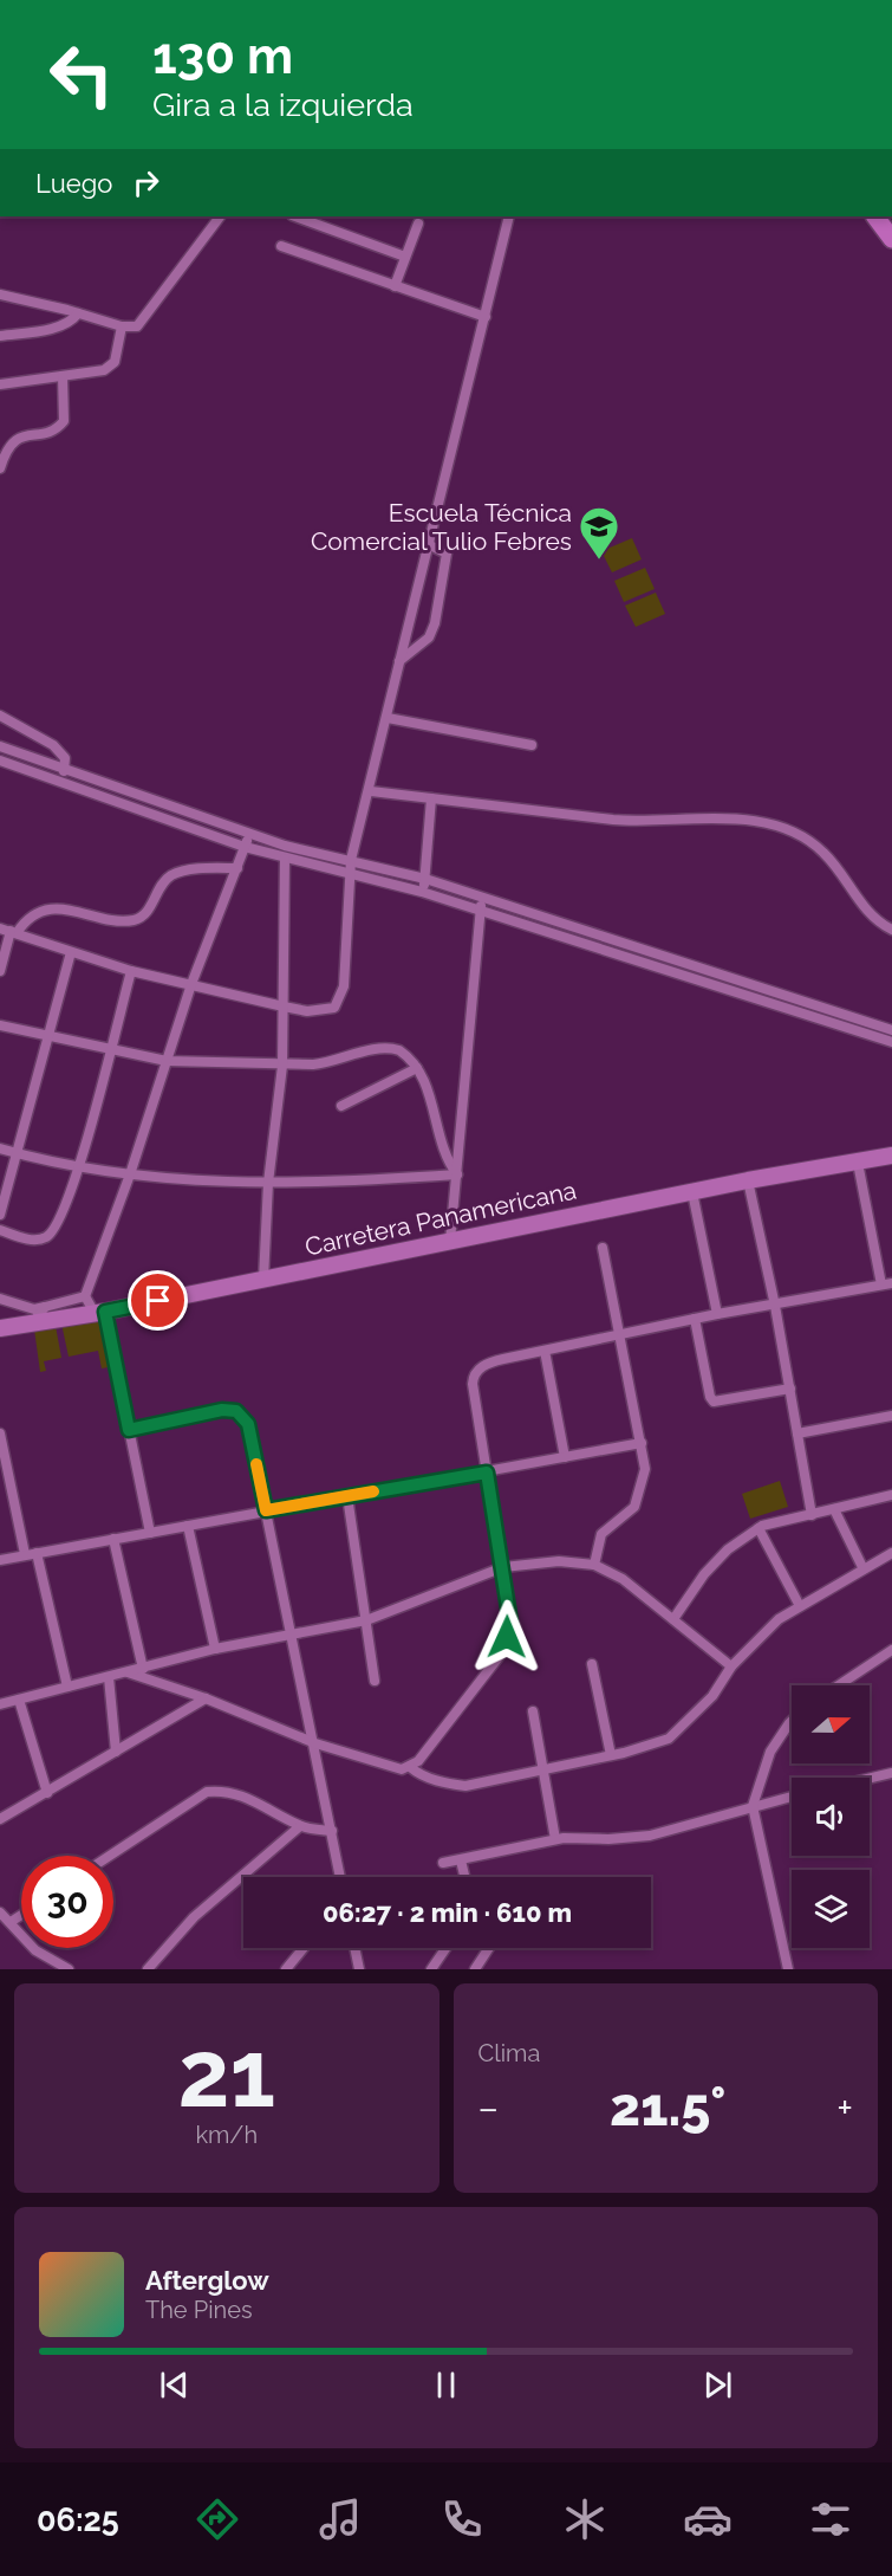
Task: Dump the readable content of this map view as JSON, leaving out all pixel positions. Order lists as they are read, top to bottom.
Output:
{
  "streets": {
    "main road": ["Carretera Panamericana"]
  },
  "places": {
    "school or university": ["Escuela Técnica Comercial Tulio Febres"]
  },
  "north": "right",
  "page": {
    "turn": ["130 m", "Gira a la izquierda"],
    "then": "Luego",
    "limit": "30",
    "trip": "06:27 · 2 min · 610 m",
    "tile": [
      ["21", "km/h"],
      "Clima"
    ],
    "heat": ["−", "21.5°", "+"],
    "song": ["Afterglow", "The Pines"],
    "tabs": "06:25"
  }
}
